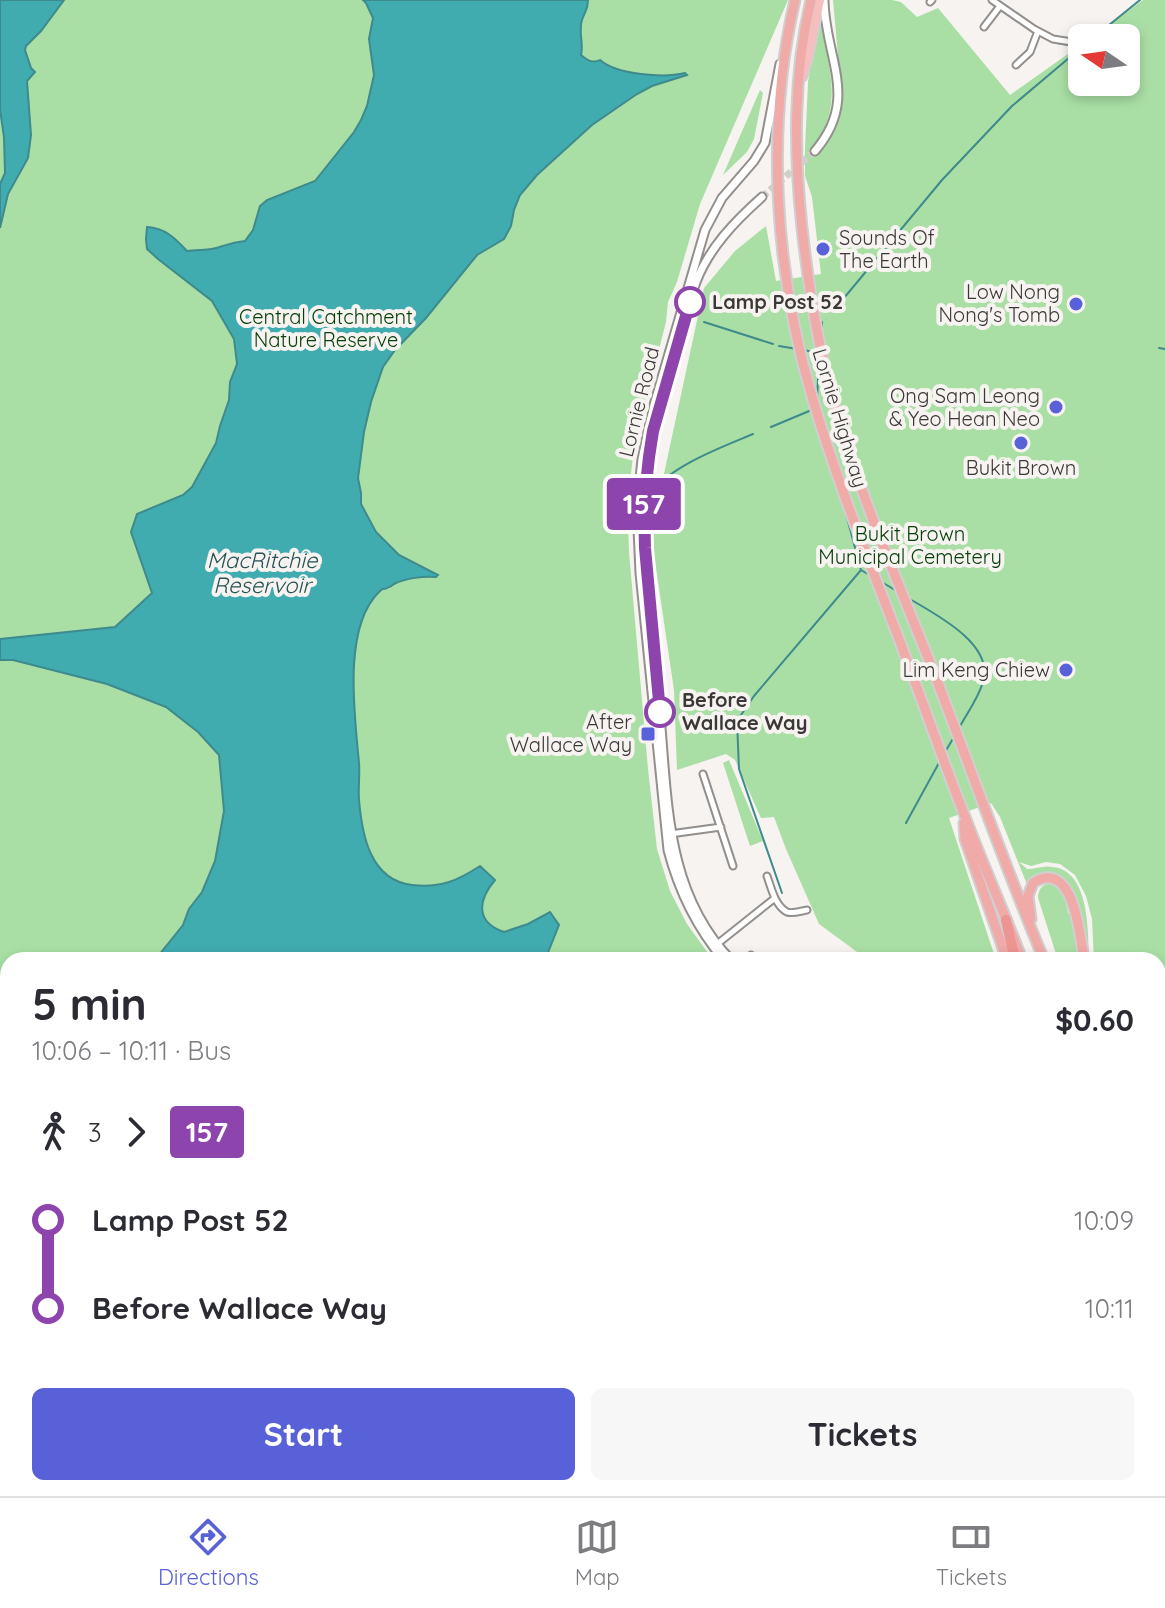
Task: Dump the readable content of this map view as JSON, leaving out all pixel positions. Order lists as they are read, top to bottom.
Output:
{
  "streets": {
    "highway": ["Lornie Highway"],
    "street": ["Lornie Road"]
  },
  "crossings": [
    ["Lornie Road", "Lornie Highway"]
  ],
  "water": ["MacRitchie Reservoir"],
  "parks": ["Central Catchment Nature Reserve", "Bukit Brown Municipal Cemetery"],
  "places": {
    "other": [
      "Sounds Of The Earth",
      "Lamp Post 52",
      "Low Nong Nong's Tomb",
      "Ong Sam Leong & Yeo Hean Neo",
      "Bukit Brown",
      "Lim Keng Chiew",
      "Before Wallace Way"
    ],
    "transit": ["After Wallace Way"]
  },
  "lines": ["bus line 157"],
  "north": "left",
  "page": {
    "on_map": "157",
    "heading": ["5 min", "10:06 – 10:11 · Bus", "$0.60"],
    "legs": ["3", "157"],
    "list": [
      {
        "name": "Lamp Post 52",
        "value": "10:09"
      },
      {
        "name": "Before Wallace Way",
        "value": "10:11"
      }
    ],
    "buttons": ["Start", "Tickets"],
    "tabs": ["Directions", "Map", "Tickets"]
  }
}
